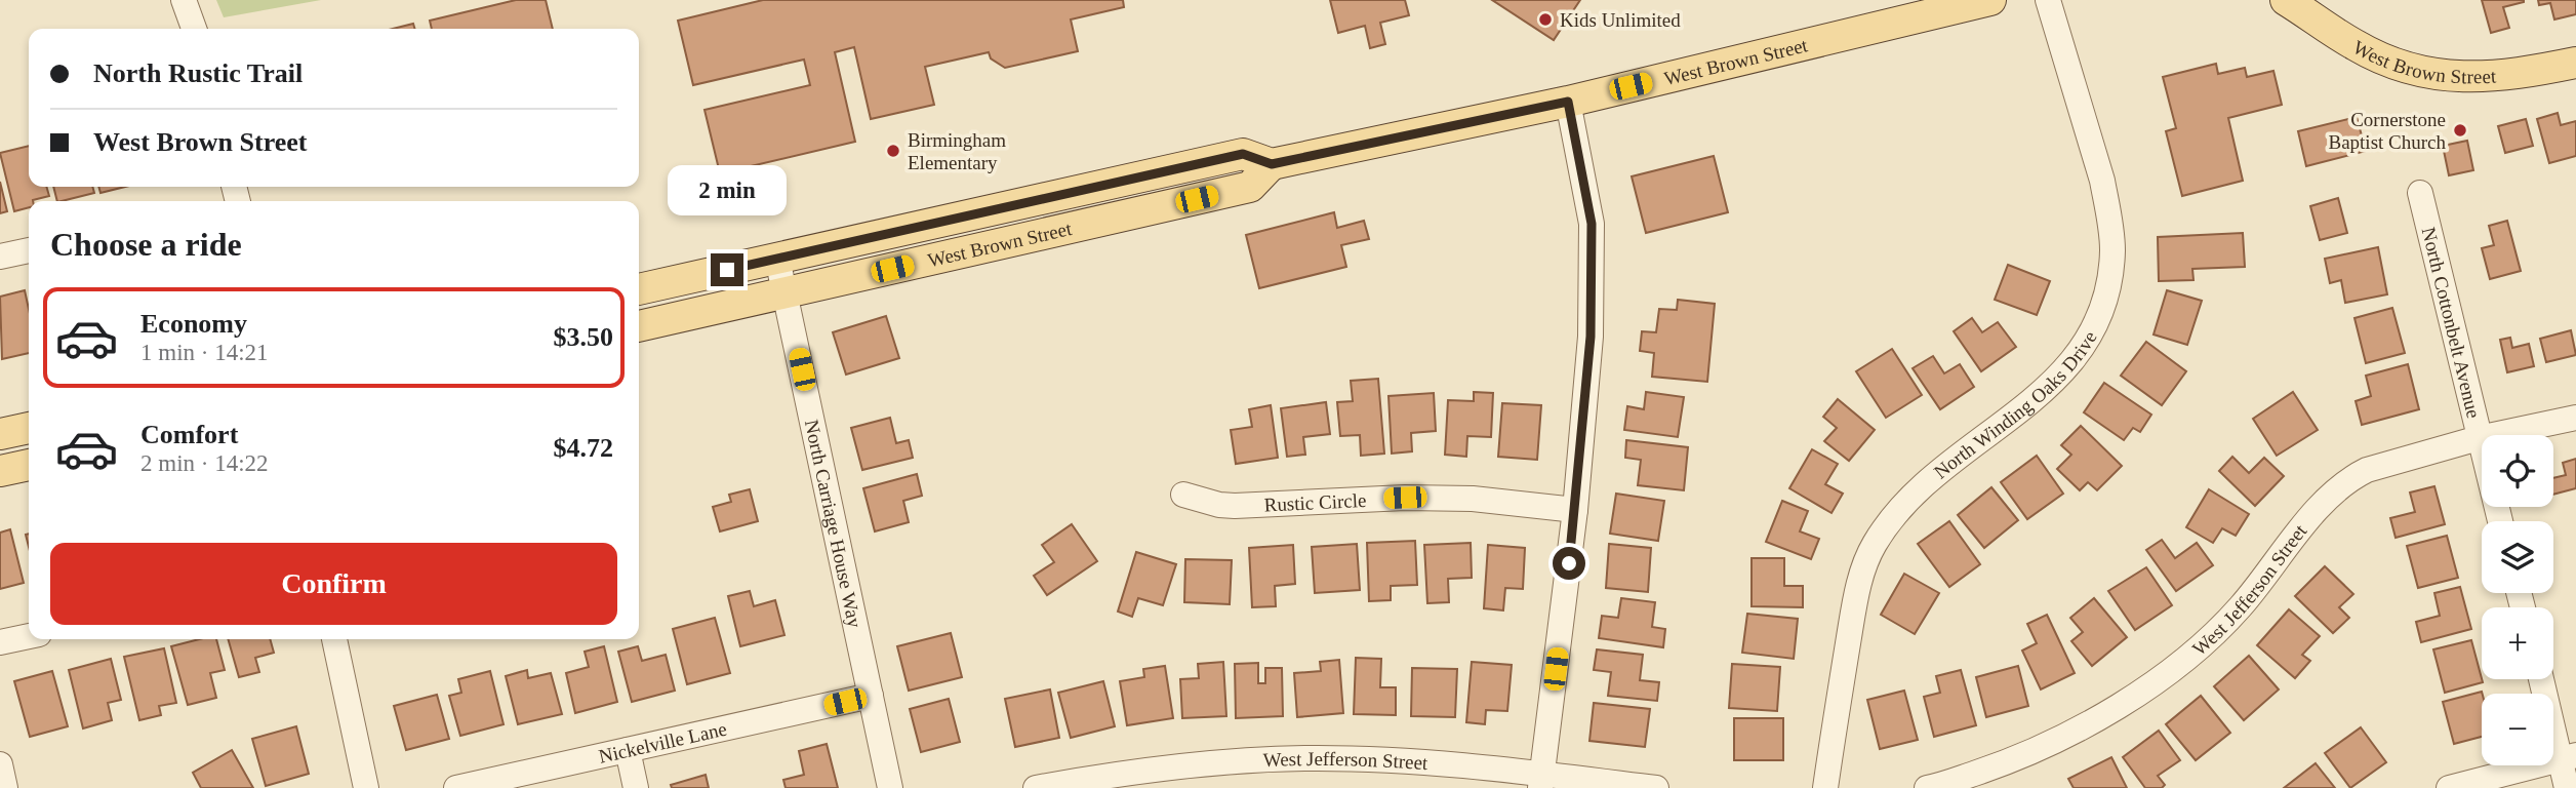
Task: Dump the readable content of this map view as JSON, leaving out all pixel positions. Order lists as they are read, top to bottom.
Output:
{
  "streets": {
    "main road": ["West Brown Street"],
    "street": [
      "North Cottonbelt Avenue",
      "North Winding Oaks Drive",
      "Rustic Circle",
      "North Carriage House Way",
      "West Jefferson Street",
      "Nickelville Lane"
    ]
  },
  "crossings": [
    ["West Brown Street", "North Carriage House Way"],
    ["North Cottonbelt Avenue", "West Jefferson Street"],
    ["North Carriage House Way", "Nickelville Lane"]
  ],
  "places": ["Kids Unlimited", "Cornerstone Baptist Church", "Birmingham Elementary"],
  "page": {
    "banner": ["North Rustic Trail", "West Brown Street"],
    "bubble": "2 min",
    "heading": "Choose a ride",
    "list": [
      {
        "name": "Economy",
        "note": "1 min · 14:21",
        "value": "$3.50"
      },
      {
        "name": "Comfort",
        "note": "2 min · 14:22",
        "value": "$4.72"
      }
    ],
    "map_buttons": ["+", "−"],
    "buttons": "Confirm"
  }
}
